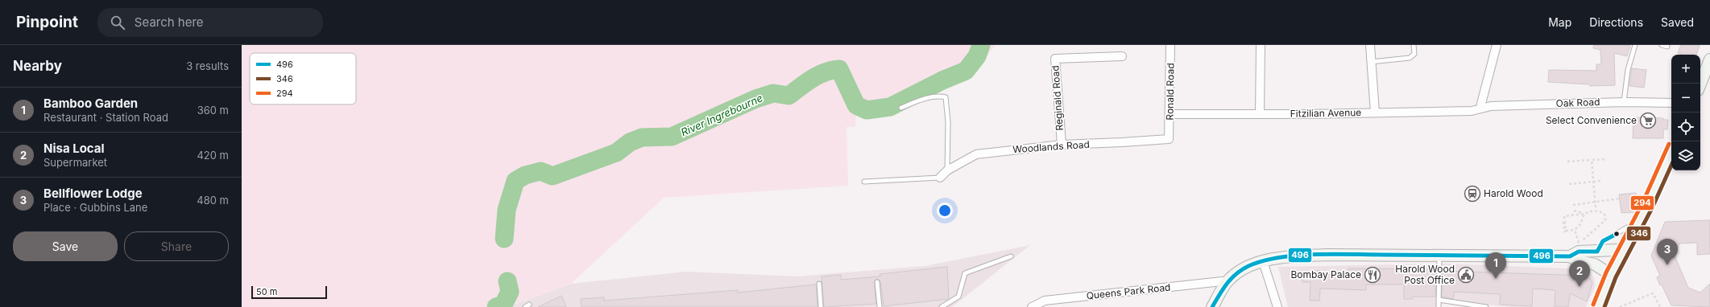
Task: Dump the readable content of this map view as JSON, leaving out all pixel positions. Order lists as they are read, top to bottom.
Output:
{
  "streets": {
    "street": [
      "Ronald Road",
      "Reginald Road",
      "Oak Road",
      "Fitzilian Avenue",
      "Woodlands Road",
      "Queens Park Road"
    ]
  },
  "crossings": [
    ["Ronald Road", "Fitzilian Avenue"],
    ["Ronald Road", "Woodlands Road"],
    ["Reginald Road", "Woodlands Road"],
    ["Oak Road", "Fitzilian Avenue"]
  ],
  "water": ["River Ingrebourne"],
  "places": {
    "supermarket": ["Select Convenience"],
    "station": ["Harold Wood"],
    "restaurant": ["Bombay Palace"],
    "public building": ["Harold Wood Post Office"]
  },
  "lines": ["transit line 294", "transit line 346", "transit line 496"],
  "legend": ["496", "346", "294"],
  "scale_bar": "50 m",
  "page": {
    "header": "Pinpoint",
    "search": "Search here",
    "nav": ["Map", "Directions", "Saved"],
    "heading": ["Nearby", "3 results"],
    "map_buttons": ["+", "−"],
    "list": [
      {
        "mark": "1",
        "name": "Bamboo Garden",
        "note": "Restaurant · Station Road",
        "value": "360 m"
      },
      {
        "mark": "2",
        "name": "Nisa Local",
        "note": "Supermarket",
        "value": "420 m"
      },
      {
        "mark": "3",
        "name": "Bellflower Lodge",
        "note": "Place · Gubbins Lane",
        "value": "480 m"
      }
    ],
    "buttons": ["Save", "Share"],
    "pins": ["3", "1", "2"],
    "scale": "50 m"
  }
}
